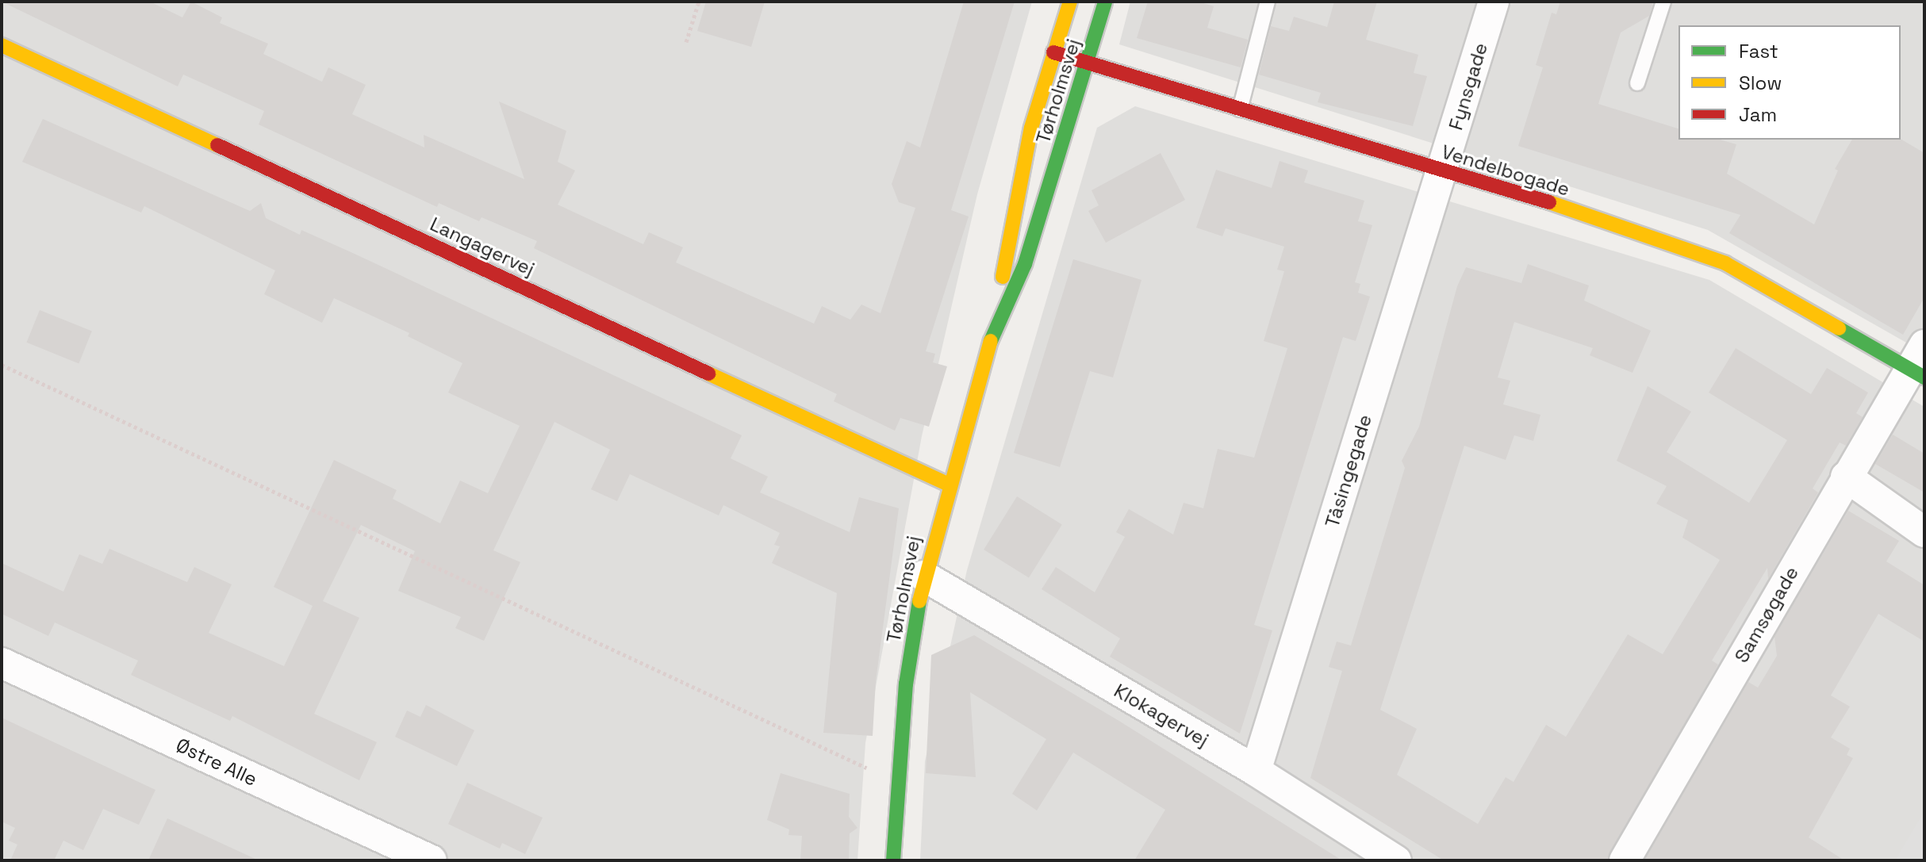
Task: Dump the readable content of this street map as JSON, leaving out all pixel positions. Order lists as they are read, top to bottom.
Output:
{
  "streets": {
    "street": [
      "Fynsgade",
      "Tørholmsvej",
      "Vendelbogade",
      "Langagervej",
      "Tåsingegade",
      "Samsøgade",
      "Klokagervej",
      "Østre Alle"
    ]
  },
  "crossings": [
    ["Fynsgade", "Vendelbogade"],
    ["Fynsgade", "Tåsingegade"],
    ["Tørholmsvej", "Vendelbogade"],
    ["Tørholmsvej", "Langagervej"],
    ["Tørholmsvej", "Klokagervej"],
    ["Vendelbogade", "Tåsingegade"],
    ["Vendelbogade", "Samsøgade"],
    ["Tåsingegade", "Klokagervej"]
  ],
  "legend": ["Fast", "Slow", "Jam"]
}
